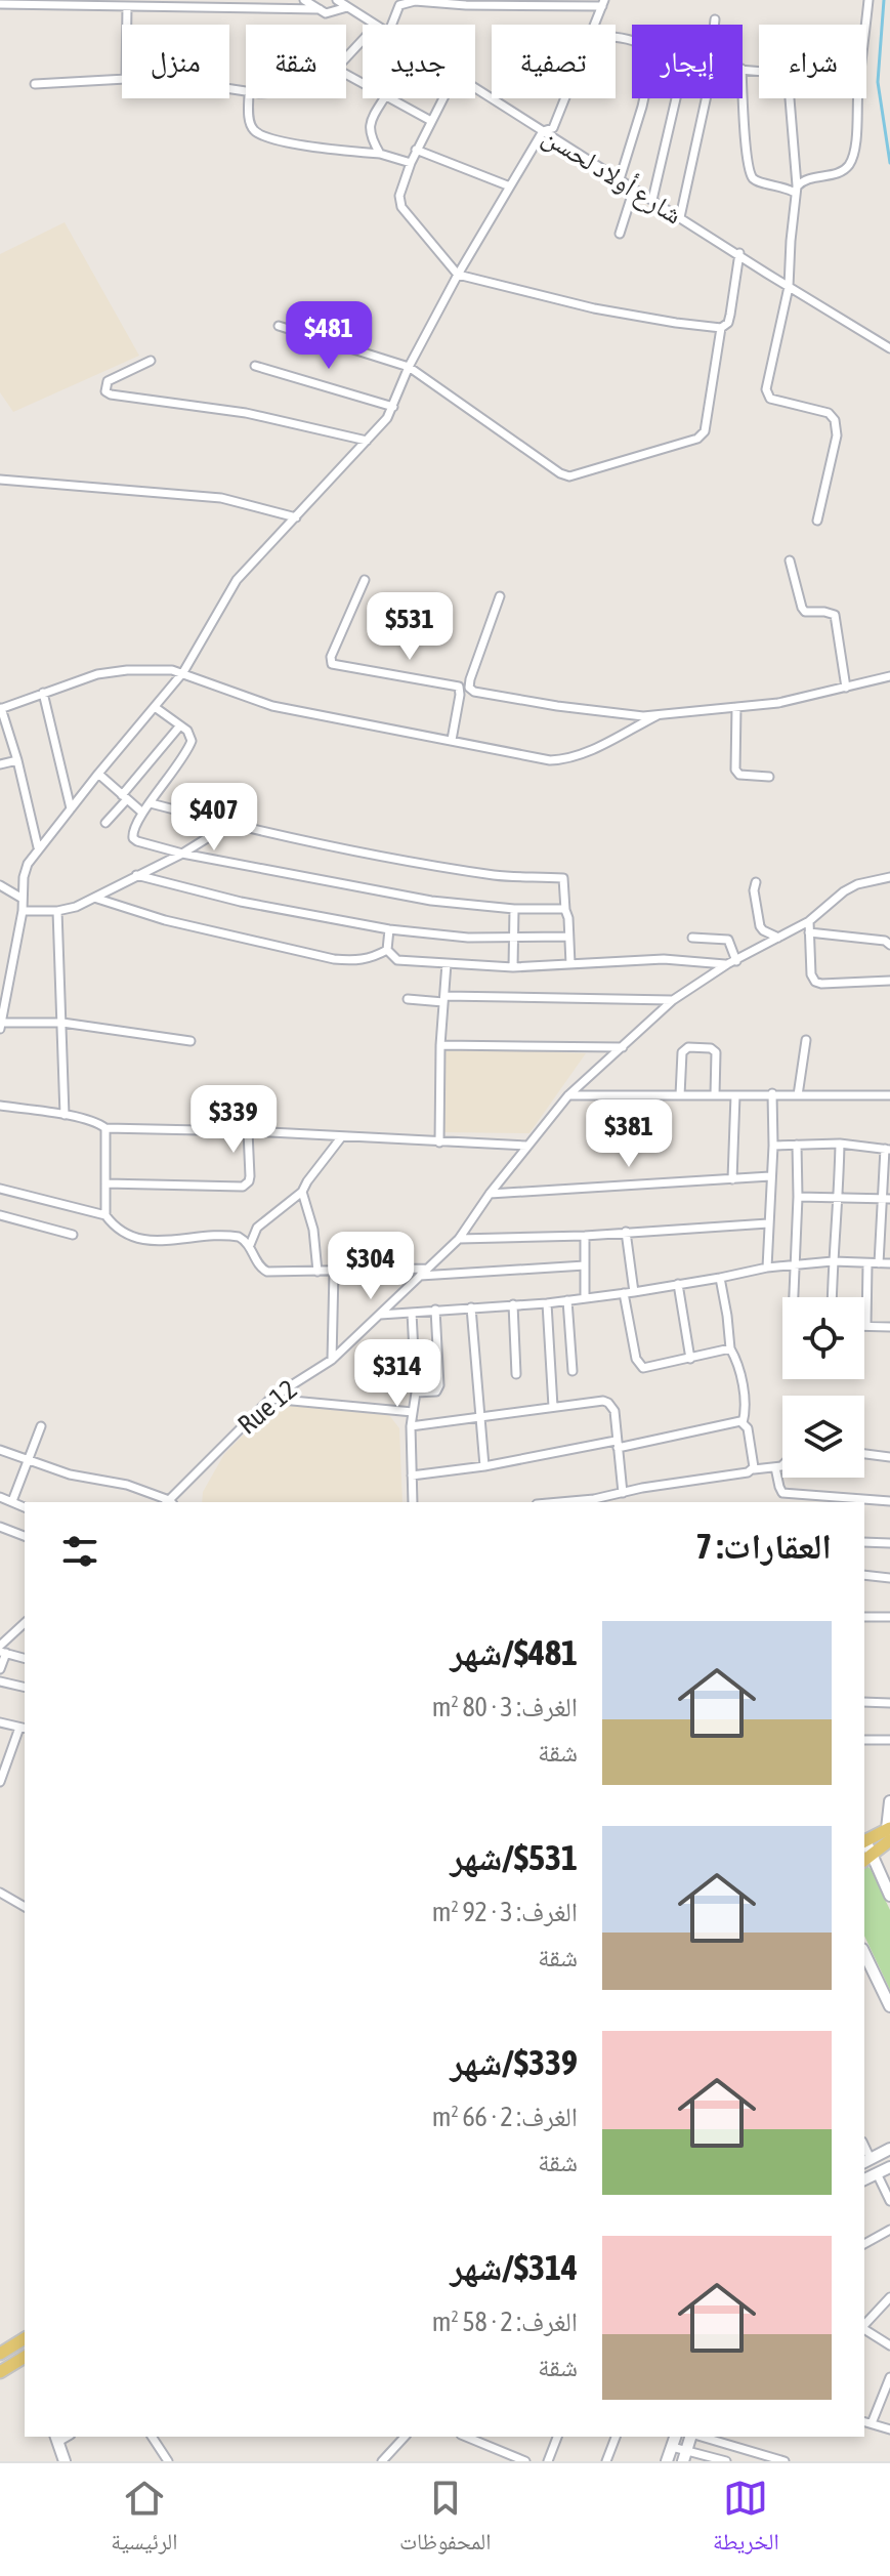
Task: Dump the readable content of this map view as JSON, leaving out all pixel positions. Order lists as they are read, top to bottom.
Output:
{
  "streets": {
    "street": ["شارع أولاد لحسن", "Rue 12"]
  },
  "page": {
    "chip": [
      "شراء",
      "إيجار",
      "تصفية",
      "جديد",
      "شقة",
      "منزل"
    ],
    "price": [
      "$481",
      "$531",
      "$407",
      "$339",
      "$381",
      "$304",
      "$314"
    ],
    "heading": "العقارات: 7",
    "list": [
      {
        "name": "$481/شهر",
        "note": "الغرف: 3 · 80 m² · شقة"
      },
      {
        "name": "$531/شهر",
        "note": "الغرف: 3 · 92 m² · شقة"
      },
      {
        "name": "$339/شهر",
        "note": "الغرف: 2 · 66 m² · شقة"
      },
      {
        "name": "$314/شهر",
        "note": "الغرف: 2 · 58 m² · شقة"
      }
    ],
    "tabs": ["الخريطة", "المحفوظات", "الرئيسية"]
  }
}
